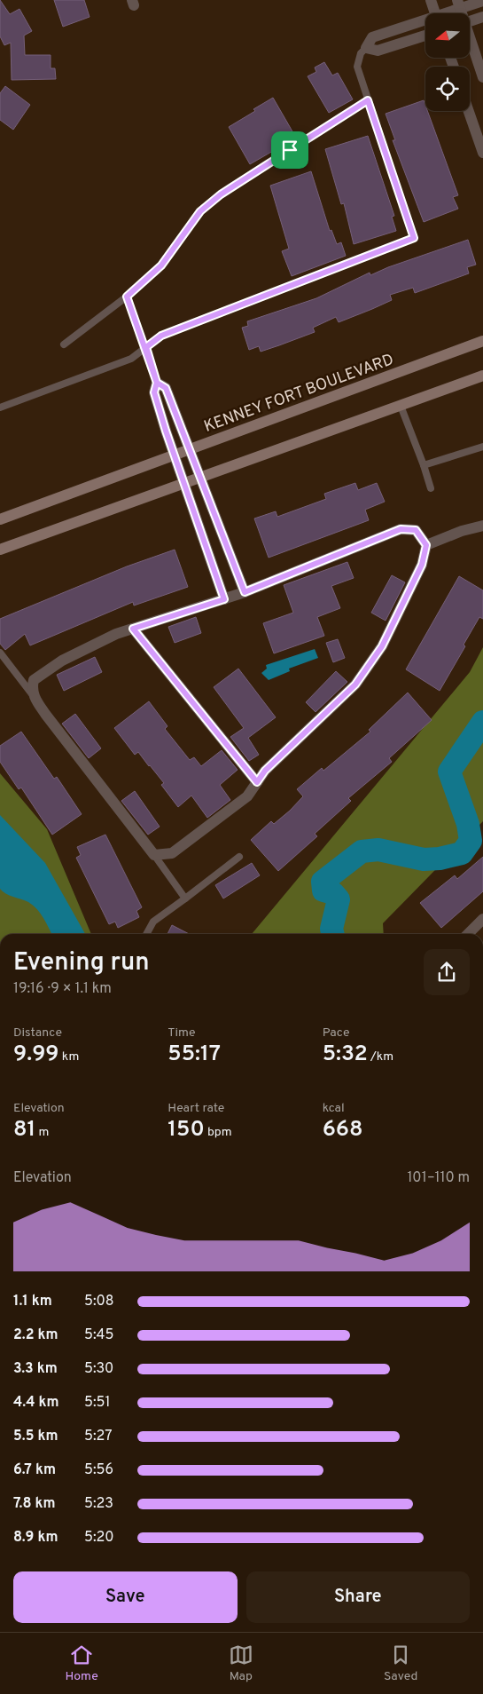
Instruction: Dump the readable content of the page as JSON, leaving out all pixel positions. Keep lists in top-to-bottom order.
{
  "streets": {
    "main road": ["KENNEY FORT BOULEVARD"]
  },
  "north": "left",
  "page": {
    "heading": ["Evening run", "19:16 · 9 × 1.1 km"],
    "stats": [
      ["Distance", "9.99 km"],
      ["Time", "55:17"],
      ["Pace", "5:32 /km"],
      ["Elevation", "81 m"],
      ["Heart rate", "150 bpm"],
      ["kcal", "668"]
    ],
    "chart": ["Elevation", "101–110 m"],
    "list": [
      {
        "name": "1.1 km",
        "note": "5:08"
      },
      {
        "name": "2.2 km",
        "note": "5:45"
      },
      {
        "name": "3.3 km",
        "note": "5:30"
      },
      {
        "name": "4.4 km",
        "note": "5:51"
      },
      {
        "name": "5.5 km",
        "note": "5:27"
      },
      {
        "name": "6.7 km",
        "note": "5:56"
      },
      {
        "name": "7.8 km",
        "note": "5:23"
      },
      {
        "name": "8.9 km",
        "note": "5:20"
      }
    ],
    "buttons": ["Save", "Share"],
    "tabs": ["Home", "Map", "Saved"]
  }
}
